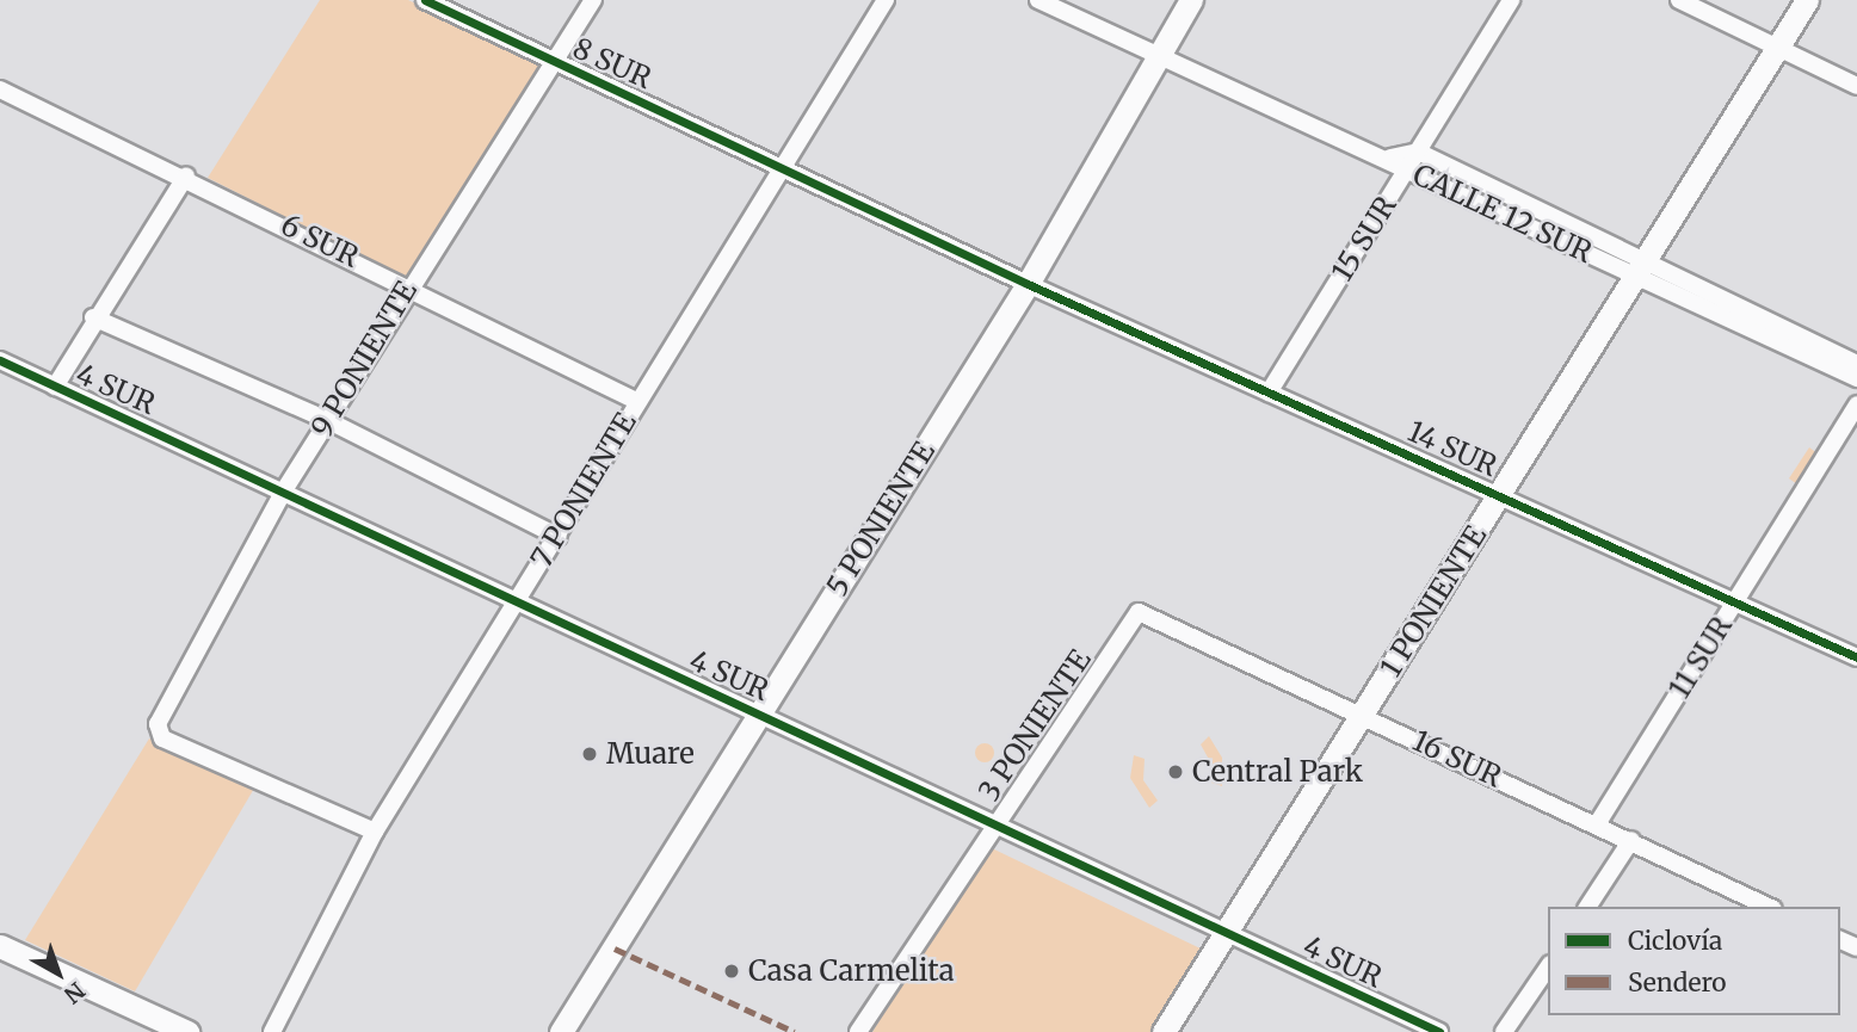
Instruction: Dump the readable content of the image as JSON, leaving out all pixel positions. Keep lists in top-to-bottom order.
{
  "streets": {
    "street": [
      "8 SUR",
      "CALLE 12 SUR",
      "15 SUR",
      "6 SUR",
      "9 PONIENTE",
      "4 SUR",
      "14 SUR",
      "7 PONIENTE",
      "5 PONIENTE",
      "1 PONIENTE",
      "11 SUR",
      "3 PONIENTE",
      "16 SUR"
    ]
  },
  "crossings": [
    ["8 SUR", "9 PONIENTE"],
    ["8 SUR", "14 SUR"],
    ["8 SUR", "7 PONIENTE"],
    ["8 SUR", "5 PONIENTE"],
    ["CALLE 12 SUR", "15 SUR"],
    ["CALLE 12 SUR", "1 PONIENTE"],
    ["15 SUR", "14 SUR"],
    ["6 SUR", "9 PONIENTE"],
    ["6 SUR", "7 PONIENTE"],
    ["9 PONIENTE", "4 SUR"],
    ["9 PONIENTE", "7 PONIENTE"],
    ["4 SUR", "7 PONIENTE"],
    ["4 SUR", "5 PONIENTE"],
    ["4 SUR", "1 PONIENTE"],
    ["4 SUR", "3 PONIENTE"],
    ["14 SUR", "5 PONIENTE"],
    ["14 SUR", "1 PONIENTE"],
    ["14 SUR", "11 SUR"],
    ["1 PONIENTE", "16 SUR"],
    ["11 SUR", "16 SUR"],
    ["3 PONIENTE", "16 SUR"]
  ],
  "places": ["Muare", "Central Park", "Casa Carmelita"],
  "legend": ["Ciclovía", "Sendero"],
  "north": "bottom right"
}
